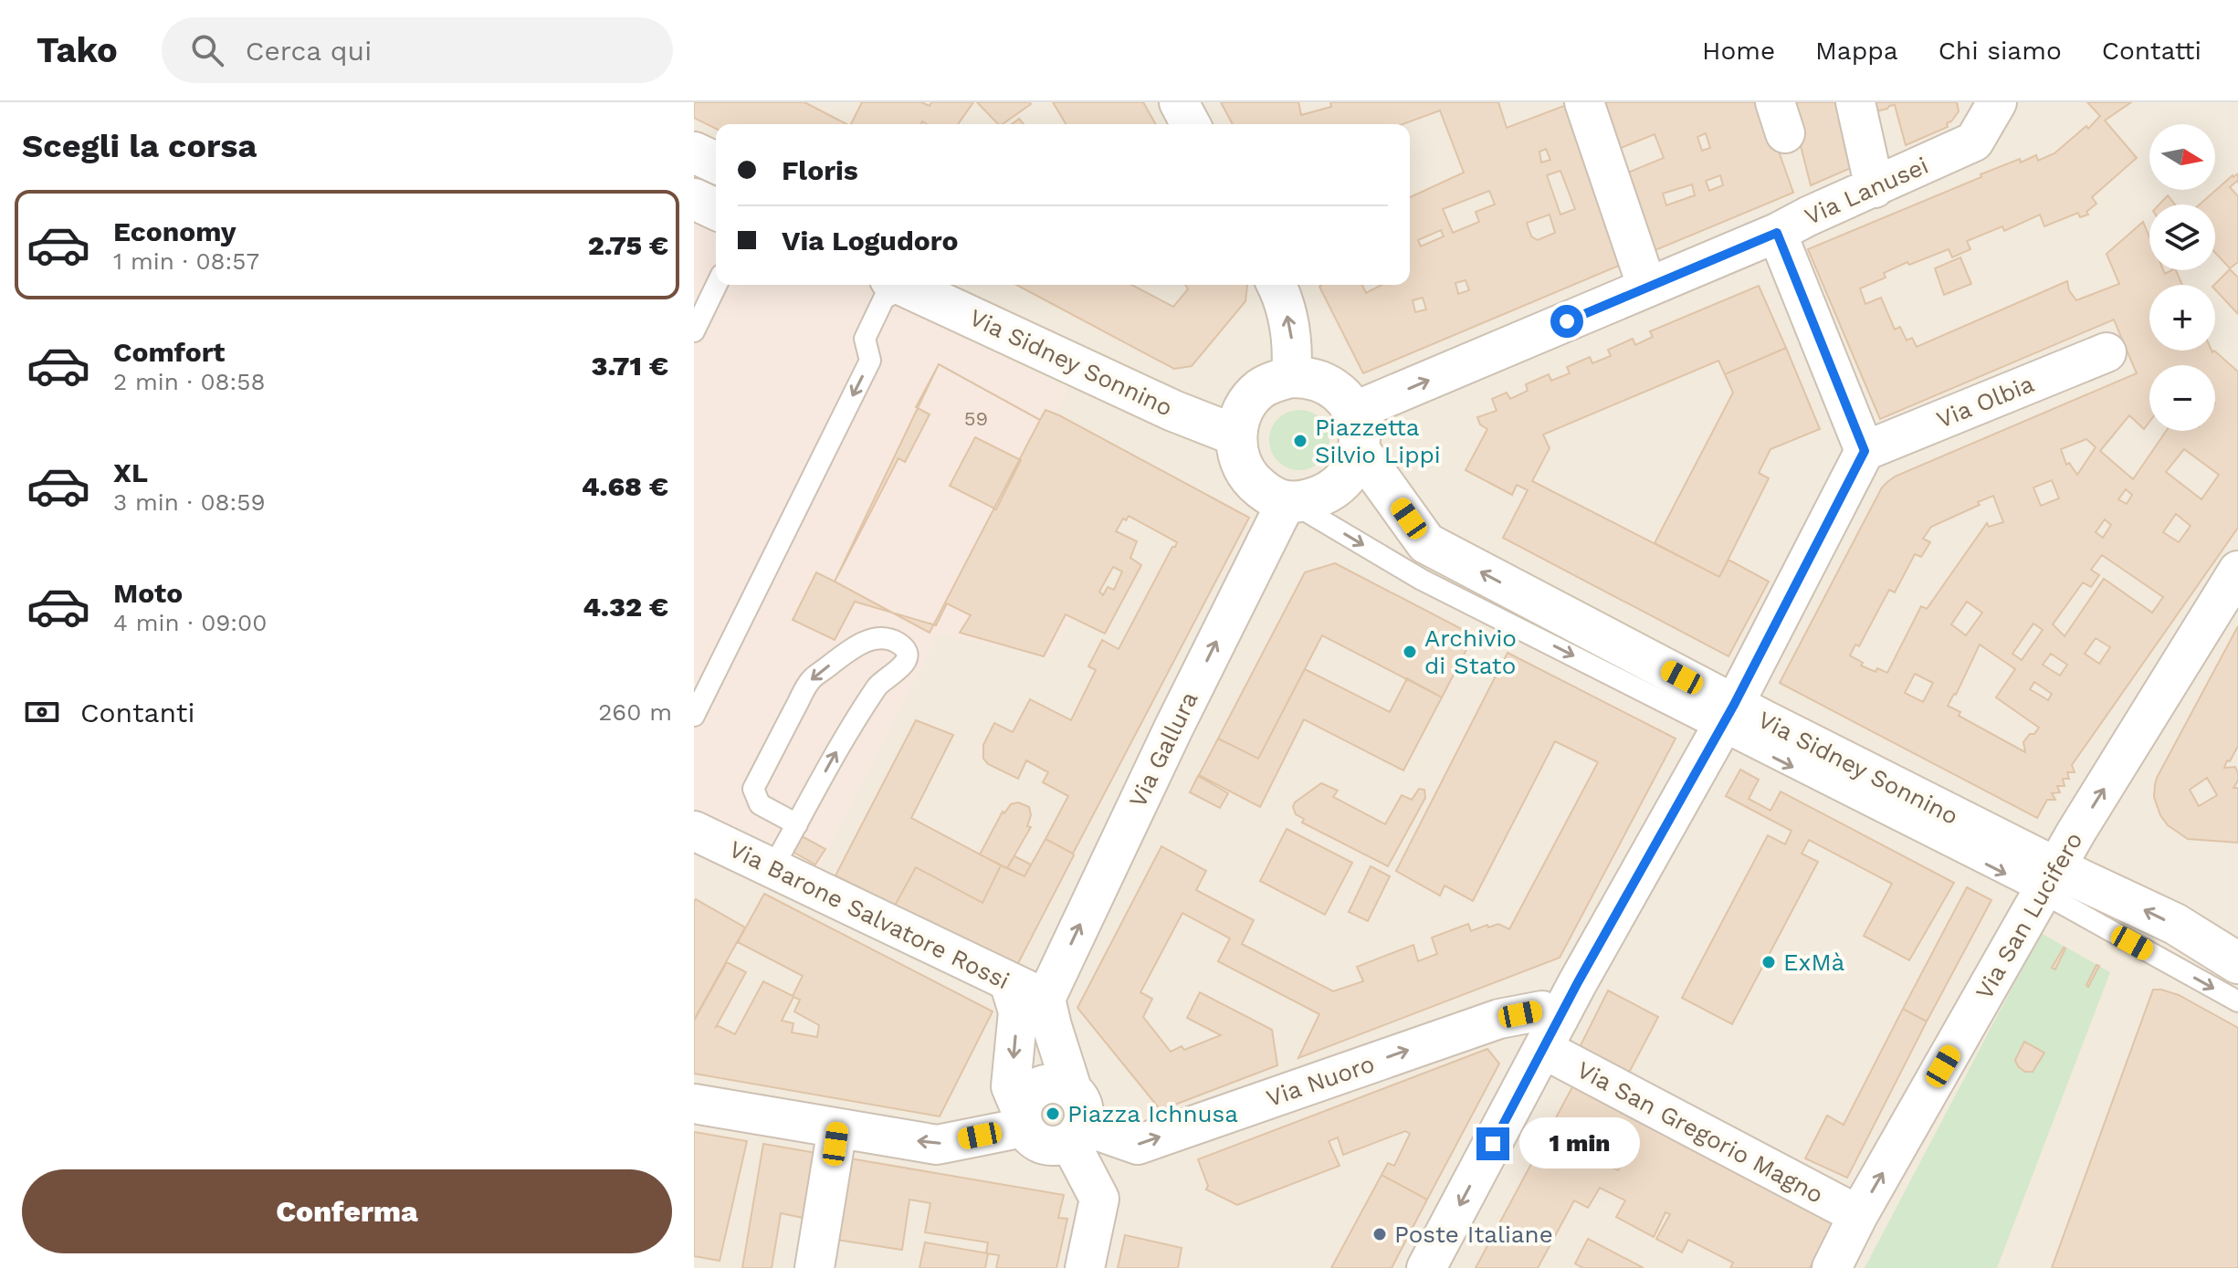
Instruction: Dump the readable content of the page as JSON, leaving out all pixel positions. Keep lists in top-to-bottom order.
{
  "streets": {
    "main road": ["Via Sidney Sonnino"],
    "street": [
      "Via Lanusei",
      "Via Olbia",
      "Via Gallura",
      "Via Barone Salvatore Rossi",
      "Via San Lucifero",
      "Via Nuoro",
      "Via San Gregorio Magno"
    ]
  },
  "crossings": [
    ["Via Lanusei", "Via Sidney Sonnino"],
    ["Via Lanusei", "Via Gallura"],
    ["Via Sidney Sonnino", "Via Gallura"],
    ["Via Sidney Sonnino", "Via San Lucifero"],
    ["Via Gallura", "Via Barone Salvatore Rossi"],
    ["Via San Lucifero", "Via San Gregorio Magno"],
    ["Via Nuoro", "Via San Gregorio Magno"]
  ],
  "one_way": [
    "Via Lanusei",
    "Via Sidney Sonnino",
    "Via Gallura",
    "Via San Lucifero",
    "Via Nuoro"
  ],
  "places": [
    "Piazzetta Silvio Lippi",
    "Archivio di Stato",
    "ExMà",
    "Piazza Ichnusa",
    "Poste Italiane"
  ],
  "house_numbers": ["59"],
  "north": "right",
  "page": {
    "header": "Tako",
    "search": "Cerca qui",
    "nav": [
      "Home",
      "Mappa",
      "Chi siamo",
      "Contatti"
    ],
    "heading": "Scegli la corsa",
    "map_buttons": ["+", "−"],
    "banner": ["Floris", "Via Logudoro"],
    "list": [
      {
        "name": "Economy",
        "note": "1 min · 08:57",
        "value": "2.75 €"
      },
      {
        "name": "Comfort",
        "note": "2 min · 08:58",
        "value": "3.71 €"
      },
      {
        "name": "XL",
        "note": "3 min · 08:59",
        "value": "4.68 €"
      },
      {
        "name": "Moto",
        "note": "4 min · 09:00",
        "value": "4.32 €"
      }
    ],
    "pay": ["Contanti", "260 m"],
    "bubble": "1 min",
    "buttons": "Conferma"
  }
}
